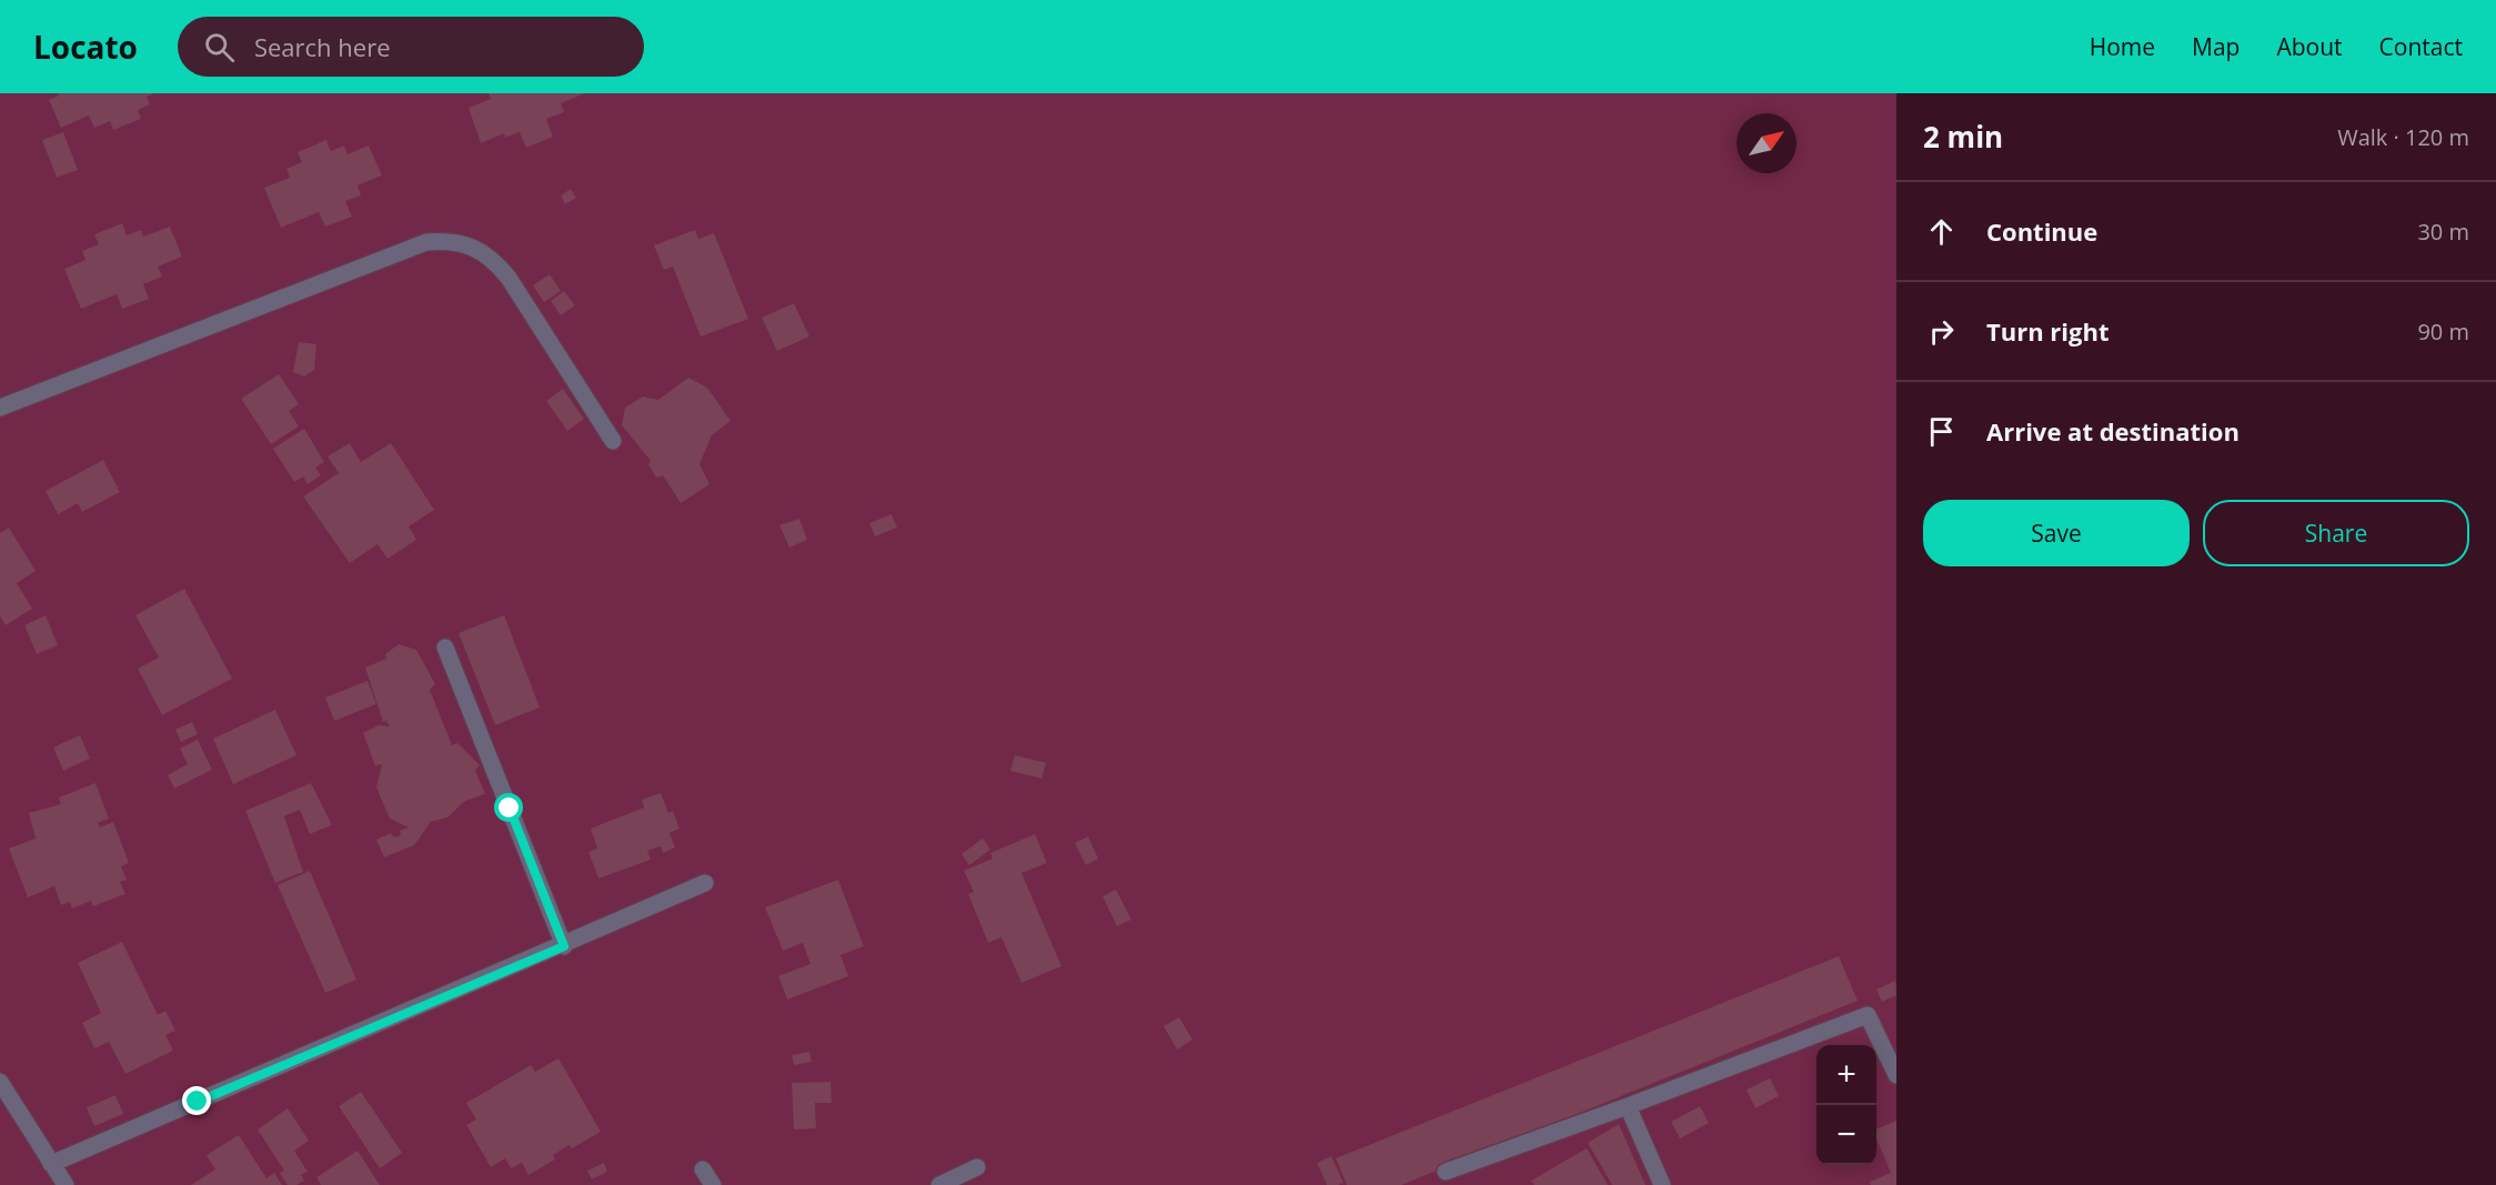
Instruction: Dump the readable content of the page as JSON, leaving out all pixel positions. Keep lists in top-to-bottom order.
{
  "north": "top right",
  "page": {
    "header": "Locato",
    "search": "Search here",
    "nav": [
      "Home",
      "Map",
      "About",
      "Contact"
    ],
    "heading": ["2 min", "Walk · 120 m"],
    "list": [
      ["Continue", "30 m"],
      ["Turn right", "90 m"],
      "Arrive at destination"
    ],
    "buttons": ["Save", "Share"],
    "map_buttons": ["+", "−"]
  }
}
